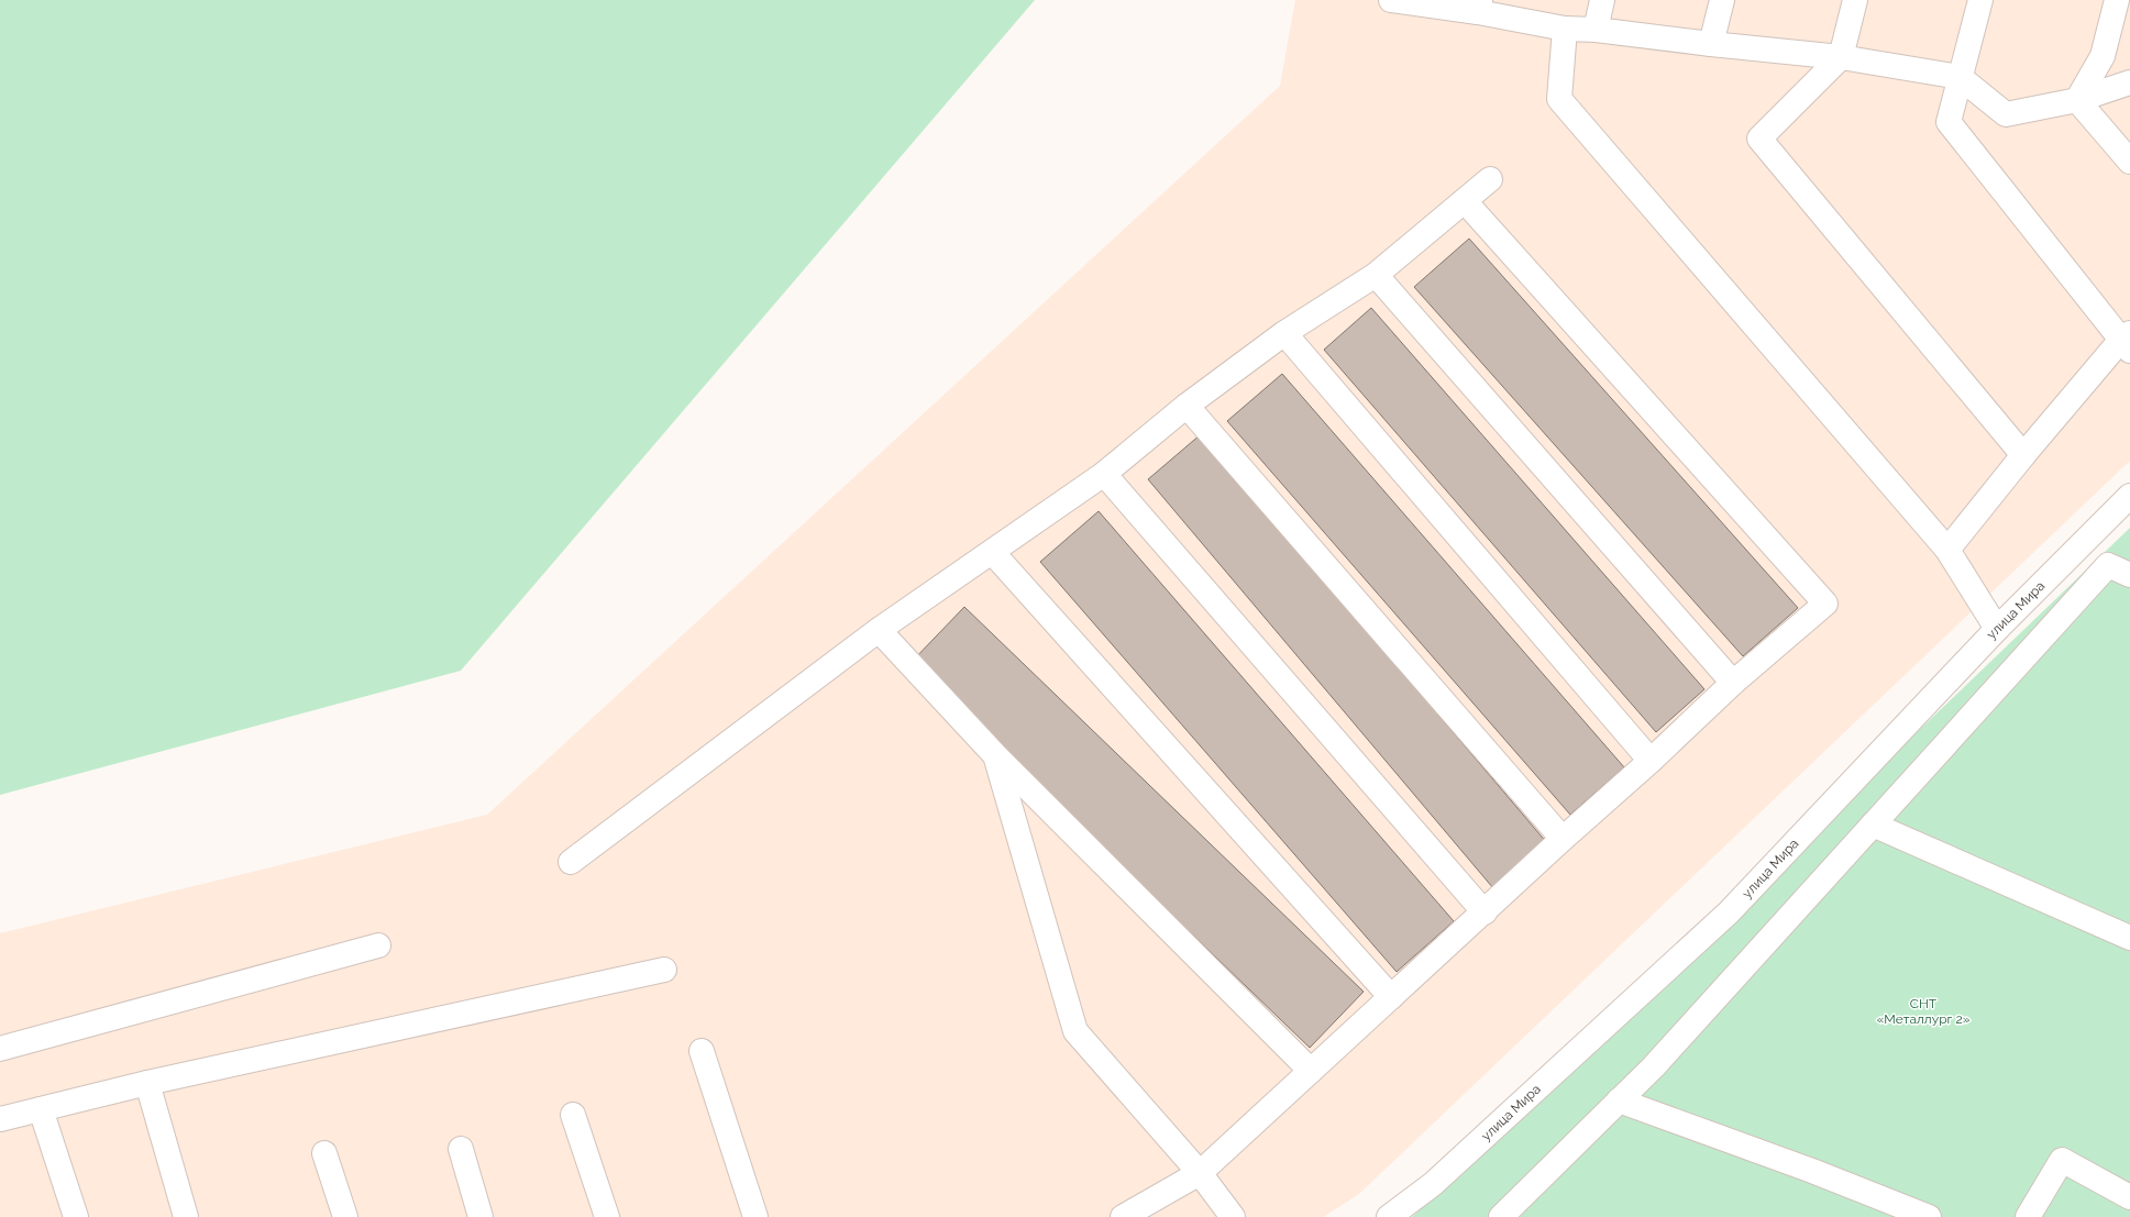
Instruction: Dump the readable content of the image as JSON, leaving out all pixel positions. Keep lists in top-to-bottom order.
{
  "streets": {
    "street": ["улица Мира"]
  },
  "parks": ["СНТ «Металлург 2»"]
}
